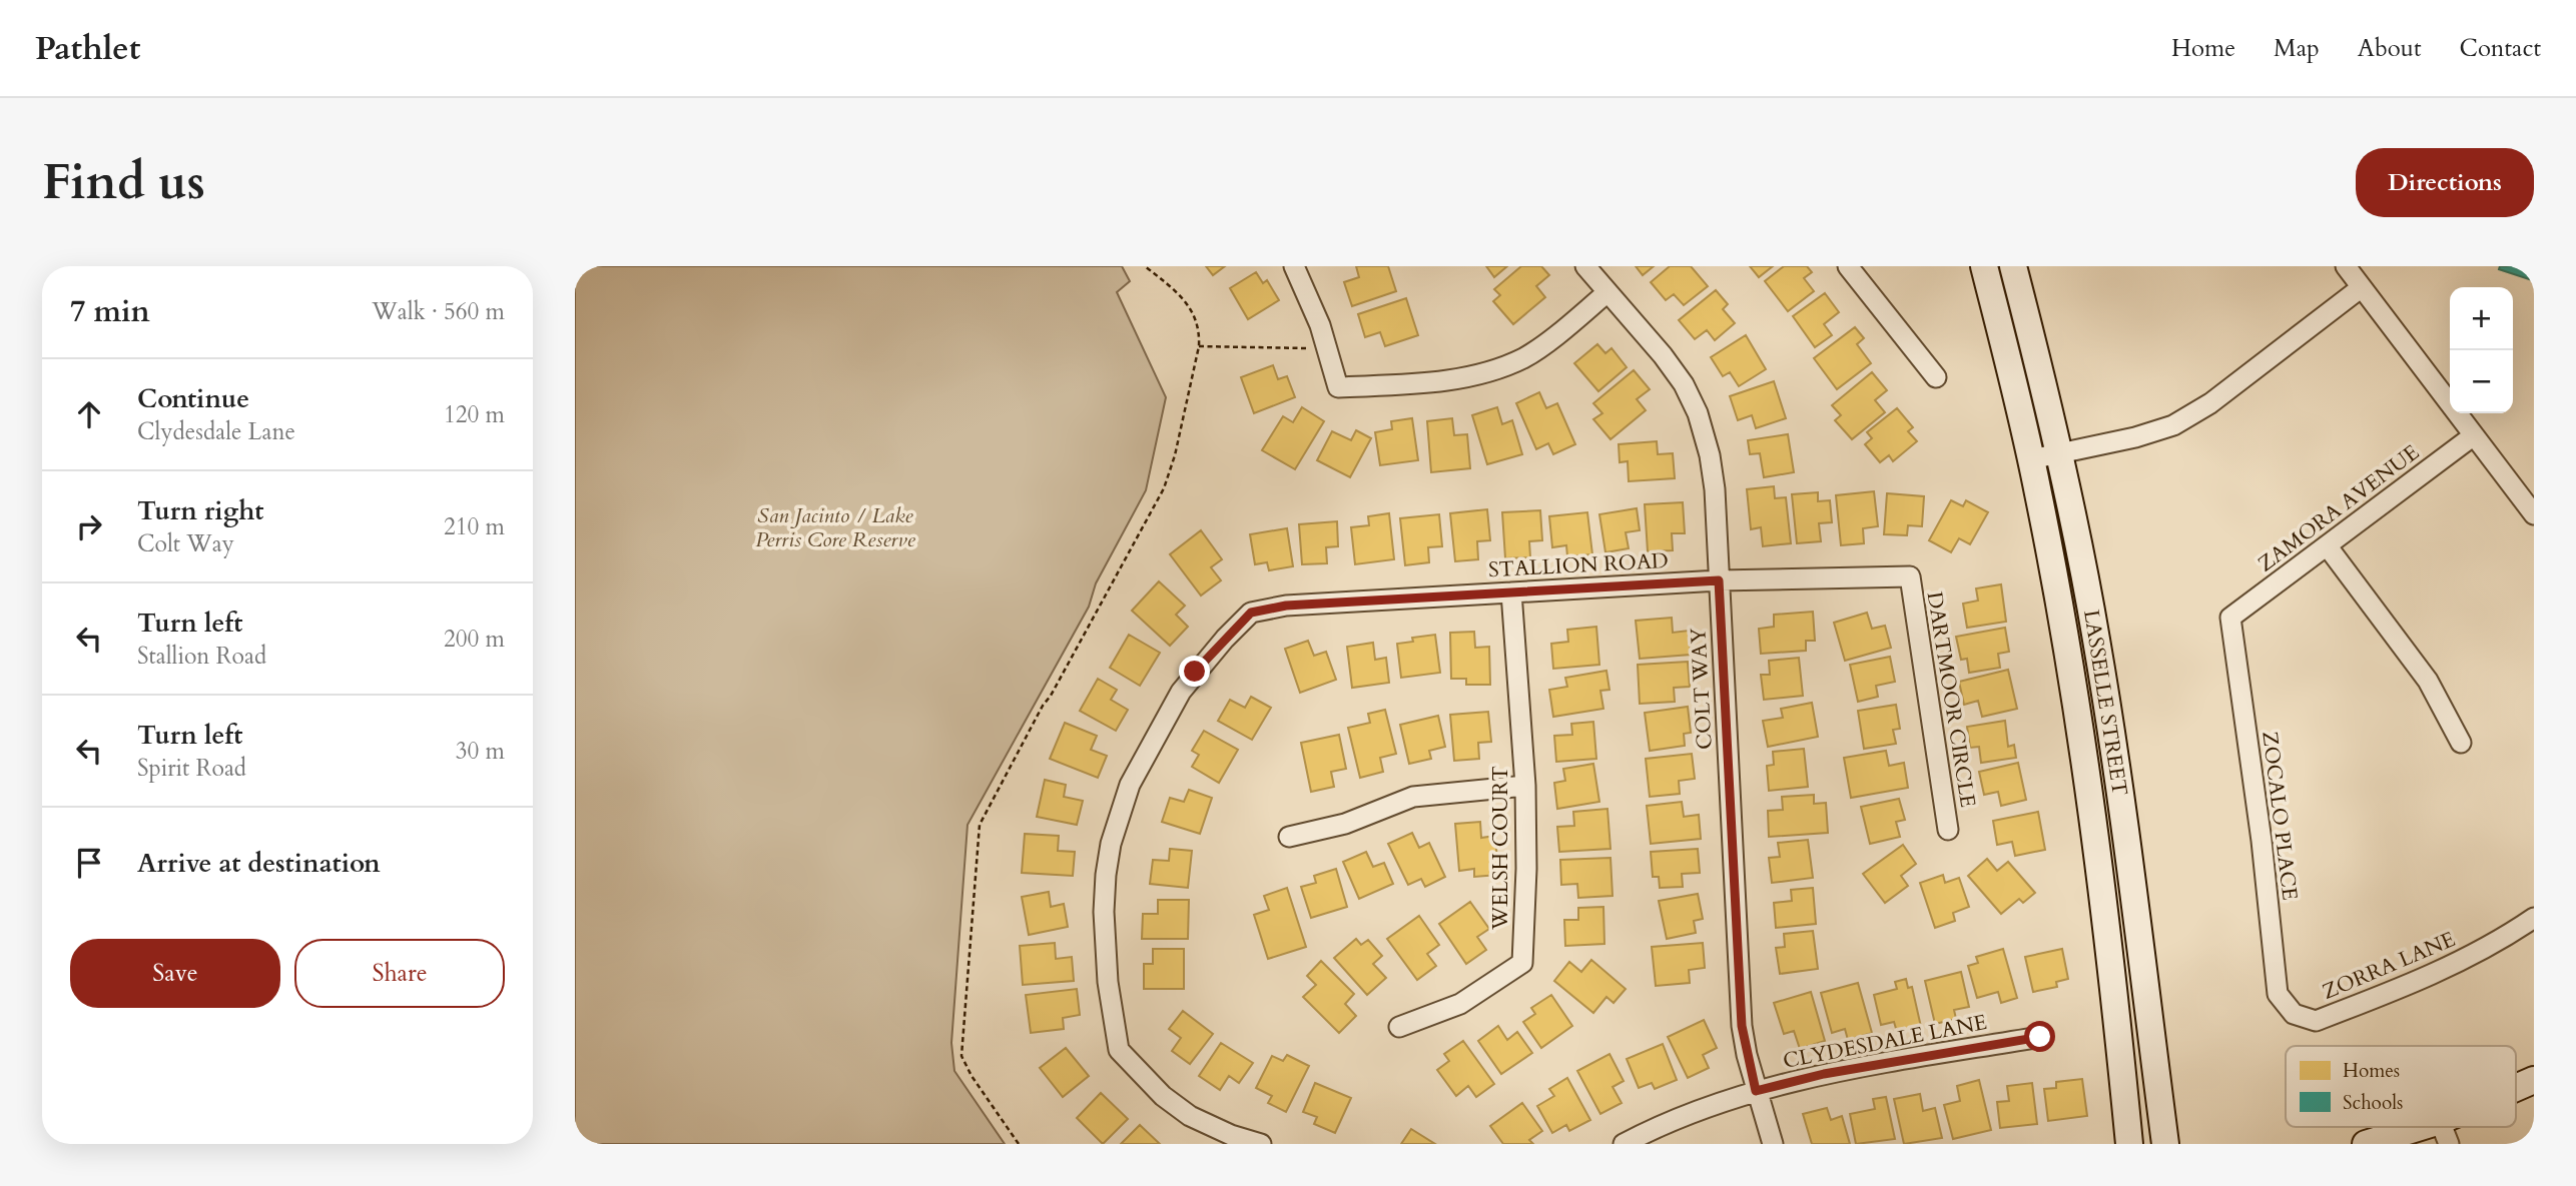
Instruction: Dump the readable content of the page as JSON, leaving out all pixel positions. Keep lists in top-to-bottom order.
{
  "streets": {
    "main road": ["LASSELLE STREET"],
    "street": [
      "ZAMORA AVENUE",
      "STALLION ROAD",
      "COLT WAY",
      "DARTMOOR CIRCLE",
      "ZOCALO PLACE",
      "WELSH COURT",
      "ZORRA LANE",
      "CLYDESDALE LANE"
    ]
  },
  "crossings": [
    ["ZAMORA AVENUE", "ZOCALO PLACE"],
    ["STALLION ROAD", "COLT WAY"],
    ["STALLION ROAD", "DARTMOOR CIRCLE"],
    ["STALLION ROAD", "WELSH COURT"],
    ["COLT WAY", "CLYDESDALE LANE"],
    ["ZOCALO PLACE", "ZORRA LANE"]
  ],
  "parks": ["San Jacinto / Lake Perris Core Reserve"],
  "legend": ["Homes", "Schools"],
  "page": {
    "header": "Pathlet",
    "nav": [
      "Home",
      "Map",
      "About",
      "Contact"
    ],
    "buttons": [
      "Directions",
      ["Save", "Share"]
    ],
    "title": "Find us",
    "heading": ["7 min", "Walk · 560 m"],
    "map_buttons": ["+", "−"],
    "list": [
      ["Continue", "Clydesdale Lane", "120 m"],
      ["Turn right", "Colt Way", "210 m"],
      ["Turn left", "Stallion Road", "200 m"],
      ["Turn left", "Spirit Road", "30 m"],
      "Arrive at destination"
    ]
  }
}
